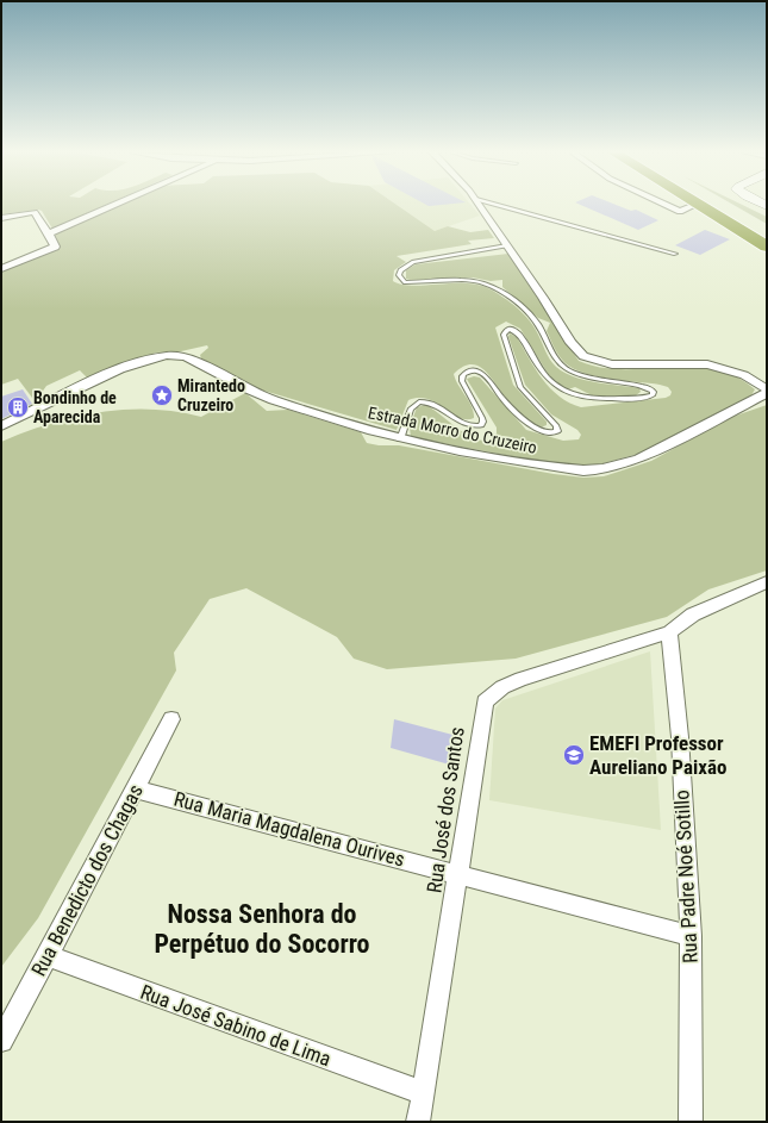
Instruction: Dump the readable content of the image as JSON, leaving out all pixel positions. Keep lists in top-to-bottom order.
{
  "streets": {
    "street": [
      "Estrada Morro do Cruzeiro",
      "Rua José dos Santos",
      "Rua Maria Magdalena Ourives",
      "Rua Padre Noé Sotillo",
      "Rua Benedicto dos Chagas",
      "Rua José Sabino de Lima"
    ]
  },
  "crossings": [
    ["Rua José dos Santos", "Rua Maria Magdalena Ourives"],
    ["Rua José dos Santos", "Rua Padre Noé Sotillo"],
    ["Rua José dos Santos", "Rua José Sabino de Lima"],
    ["Rua Maria Magdalena Ourives", "Rua Padre Noé Sotillo"],
    ["Rua Maria Magdalena Ourives", "Rua Benedicto dos Chagas"],
    ["Rua Benedicto dos Chagas", "Rua José Sabino de Lima"]
  ],
  "districts": ["Nossa Senhora do Perpétuo do Socorro"],
  "places": {
    "place": ["Mirantedo Cruzeiro"],
    "building": ["Bondinho de Aparecida"],
    "school or university": ["EMEFI Professor Aureliano Paixão"]
  }
}
